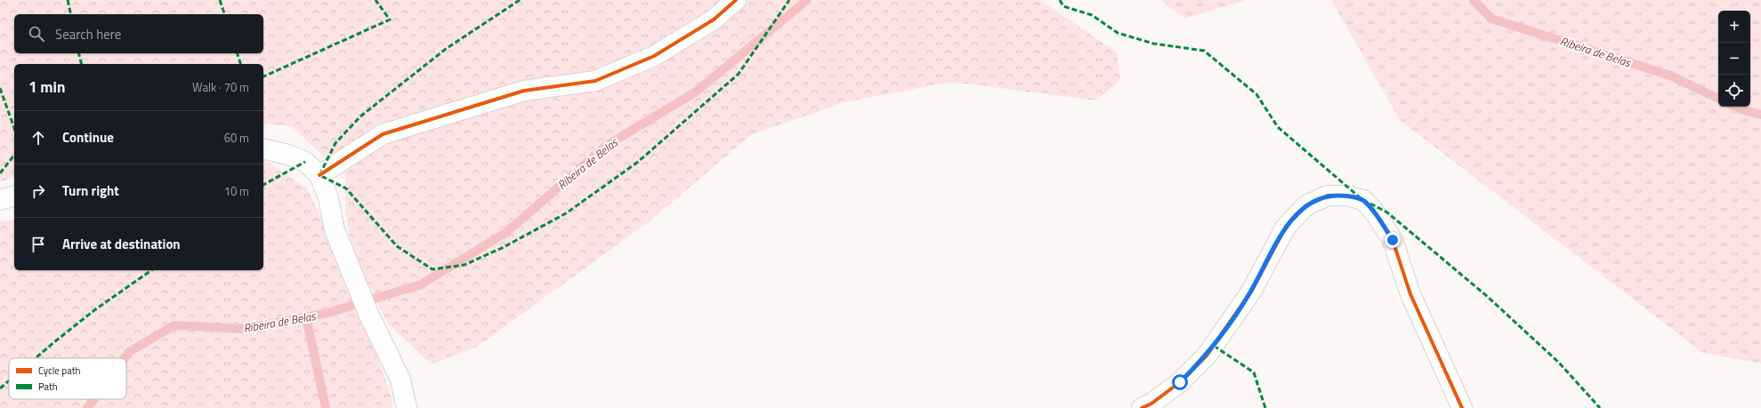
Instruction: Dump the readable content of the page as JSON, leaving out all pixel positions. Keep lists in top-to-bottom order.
{
  "water": ["Ribeira de Belas"],
  "legend": ["Cycle path", "Path"],
  "page": {
    "map_buttons": ["+", "−"],
    "search": "Search here",
    "heading": ["1 min", "Walk · 70 m"],
    "list": [
      ["Continue", "60 m"],
      ["Turn right", "10 m"],
      "Arrive at destination"
    ]
  }
}
